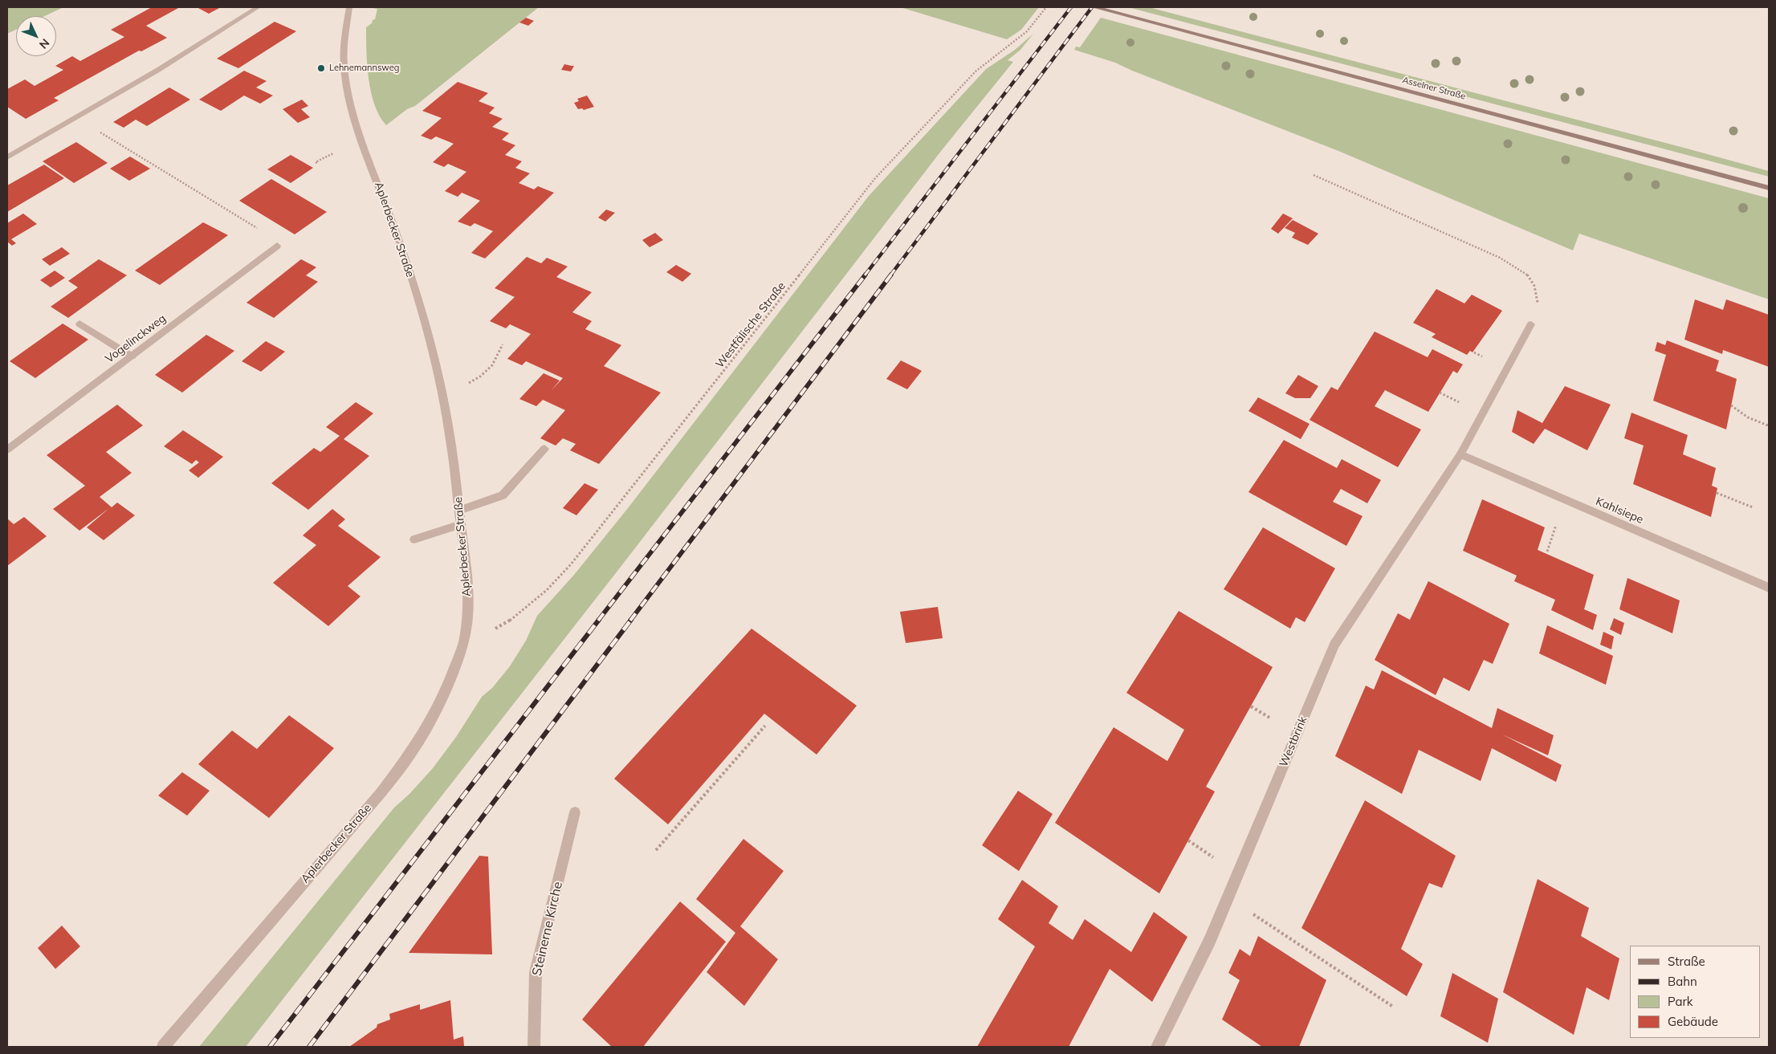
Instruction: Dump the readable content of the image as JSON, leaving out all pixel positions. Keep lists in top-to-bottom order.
{
  "streets": {
    "main road": ["Asselner Straße"],
    "street": [
      "Aplerbecker Straße",
      "Vogelinckweg",
      "Kahlsiepe",
      "Westbrink",
      "Steinerne Kirche"
    ],
    "path": ["Westfälische Straße"]
  },
  "crossings": [
    ["Aplerbecker Straße", "Westfälische Straße"],
    ["Kahlsiepe", "Westbrink"]
  ],
  "places": ["Lehnemannsweg"],
  "legend": [
    "Straße",
    "Bahn",
    "Park",
    "Gebäude"
  ],
  "north": "bottom right"
}
